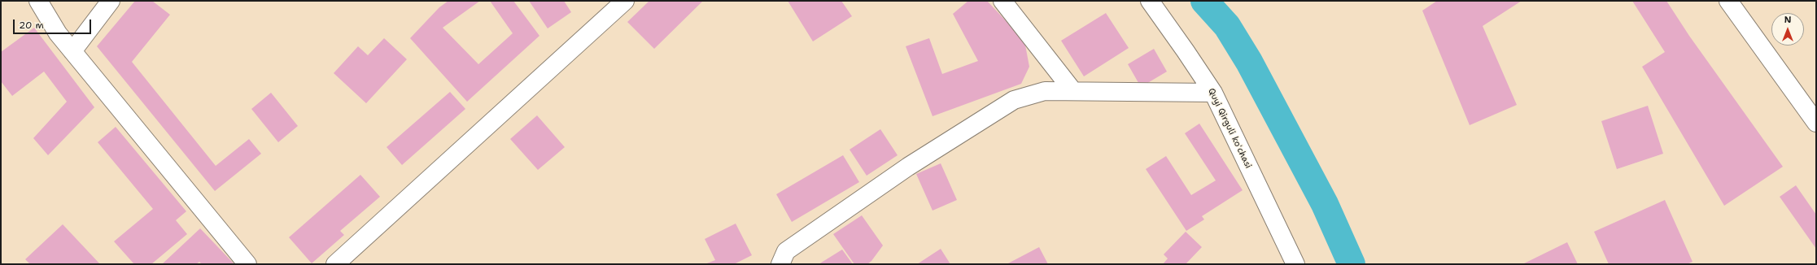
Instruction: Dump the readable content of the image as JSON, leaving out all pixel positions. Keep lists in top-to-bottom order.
{
  "streets": {
    "street": ["Quyi Qirguli koʻchasi"]
  },
  "scale_bar": "20 m",
  "north": "top"
}
